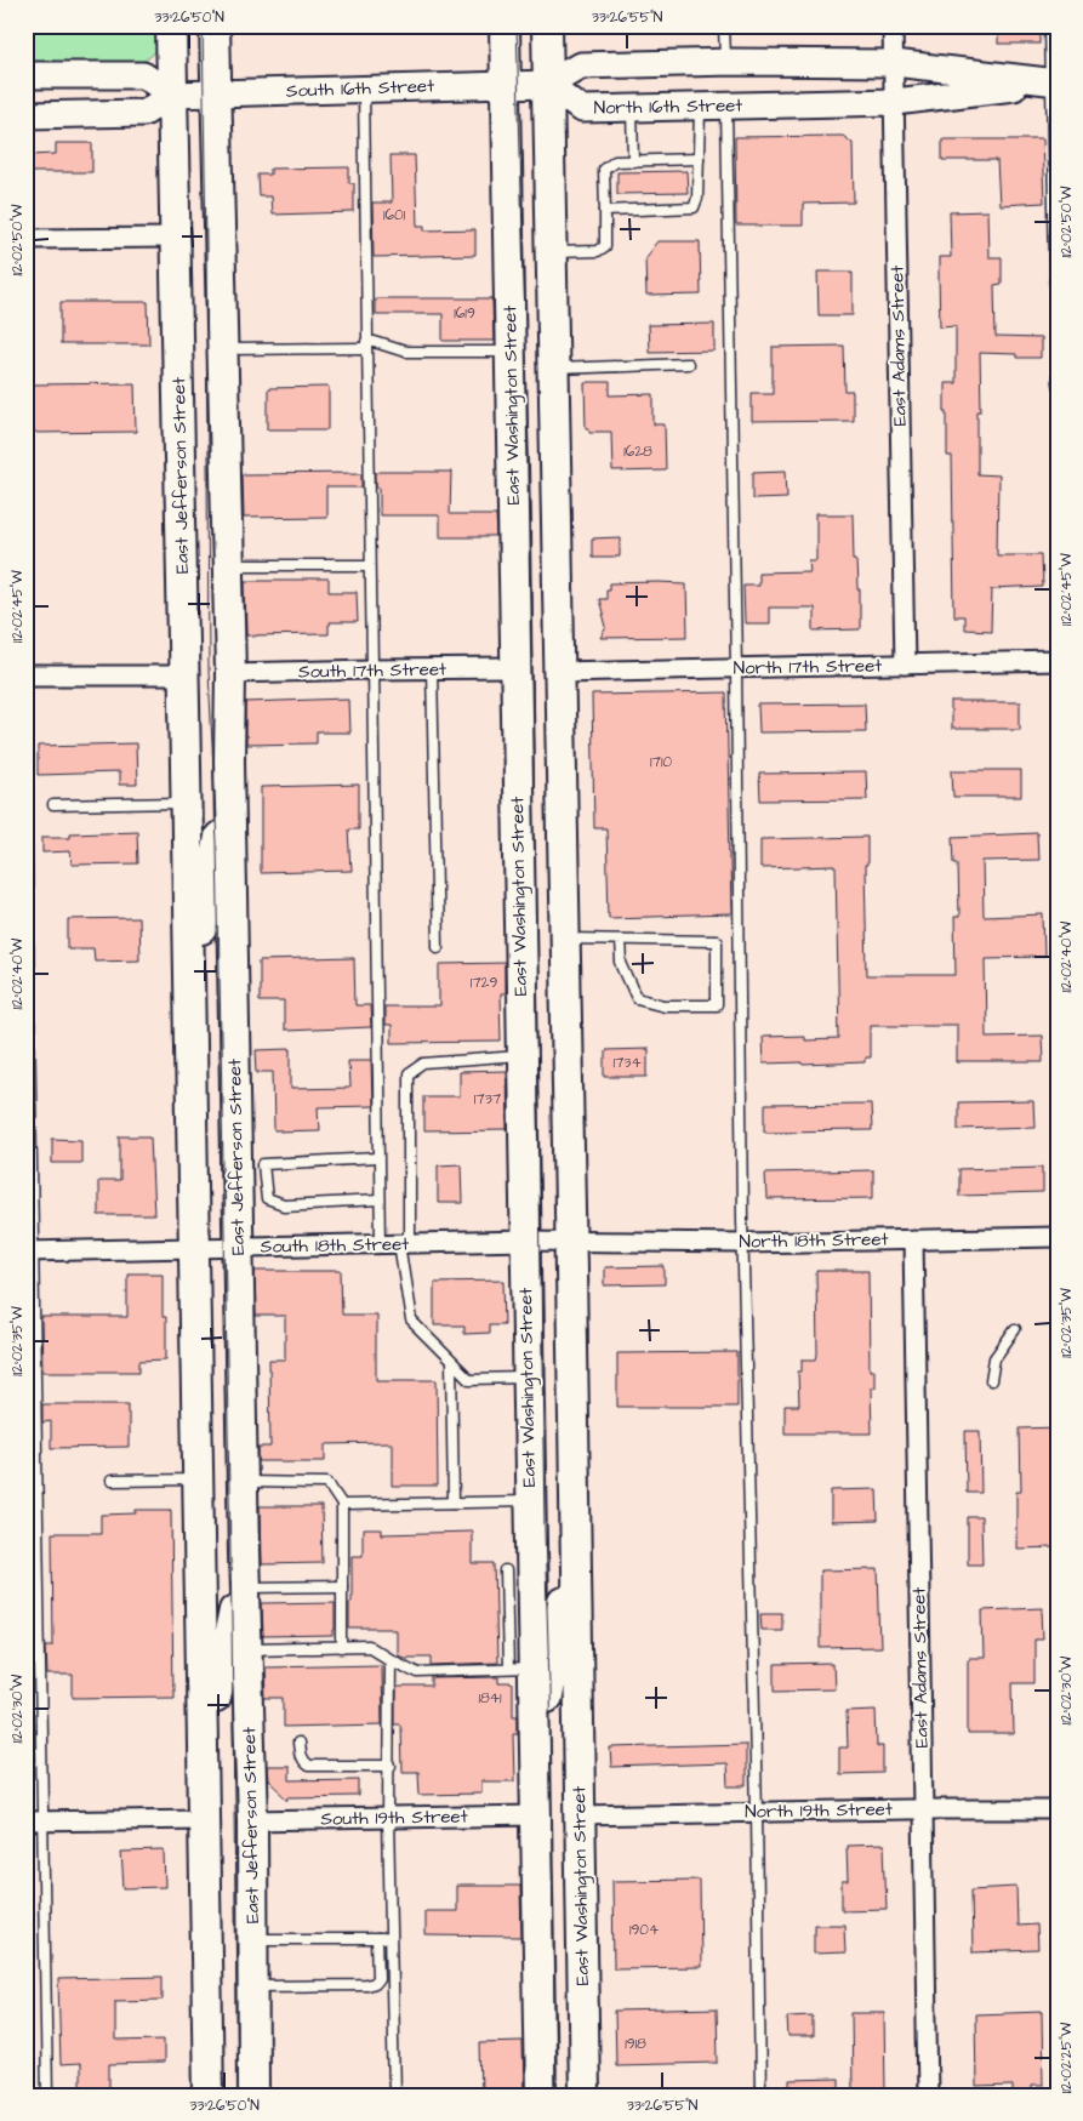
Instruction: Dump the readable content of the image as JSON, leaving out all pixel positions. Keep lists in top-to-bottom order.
{
  "streets": {
    "main road": [
      "South 16th Street",
      "North 16th Street",
      "East Washington Street",
      "East Jefferson Street"
    ],
    "street": [
      "East Adams Street",
      "North 17th Street",
      "South 17th Street",
      "North 18th Street",
      "South 18th Street",
      "North 19th Street",
      "South 19th Street"
    ]
  },
  "crossings": [
    ["South 16th Street", "North 16th Street"],
    ["South 16th Street", "East Washington Street"],
    ["South 16th Street", "East Jefferson Street"],
    ["North 16th Street", "East Adams Street"],
    ["North 16th Street", "East Washington Street"],
    ["East Adams Street", "North 17th Street"],
    ["East Adams Street", "North 18th Street"],
    ["East Adams Street", "North 19th Street"],
    ["East Washington Street", "North 17th Street"],
    ["East Washington Street", "South 17th Street"],
    ["East Washington Street", "North 18th Street"],
    ["East Washington Street", "South 18th Street"],
    ["East Washington Street", "North 19th Street"],
    ["East Washington Street", "South 19th Street"],
    ["East Jefferson Street", "South 17th Street"],
    ["East Jefferson Street", "South 18th Street"],
    ["East Jefferson Street", "South 19th Street"],
    ["North 18th Street", "South 18th Street"]
  ],
  "house_numbers": [
    "1601",
    "1619",
    "1628",
    "1710",
    "1729",
    "1734",
    "1737",
    "1841",
    "1904",
    "1918"
  ],
  "coordinates": [
    "33°26'50\"N",
    "33°26'55\"N",
    "112°02'50\"W",
    "112°02'45\"W",
    "112°02'40\"W",
    "112°02'35\"W",
    "112°02'30\"W",
    "112°02'25\"W"
  ]
}
